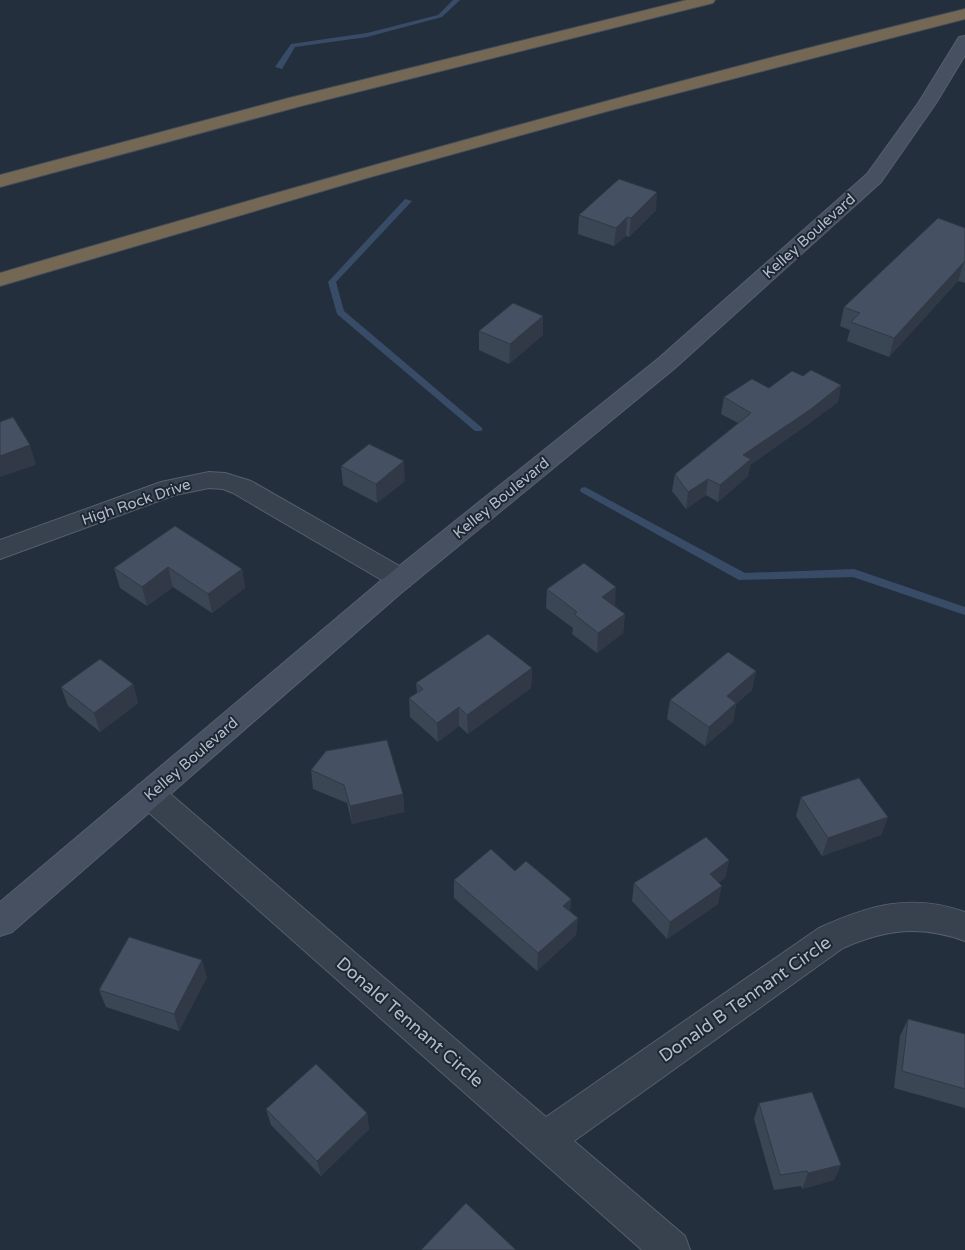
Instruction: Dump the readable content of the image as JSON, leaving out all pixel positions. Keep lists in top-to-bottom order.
{
  "streets": {
    "main road": ["Kelley Boulevard"],
    "street": ["High Rock Drive", "Donald B Tennant Circle", "Donald Tennant Circle"]
  },
  "crossings": [
    ["Kelley Boulevard", "High Rock Drive"],
    ["Kelley Boulevard", "Donald Tennant Circle"],
    ["Donald B Tennant Circle", "Donald Tennant Circle"]
  ]
}
